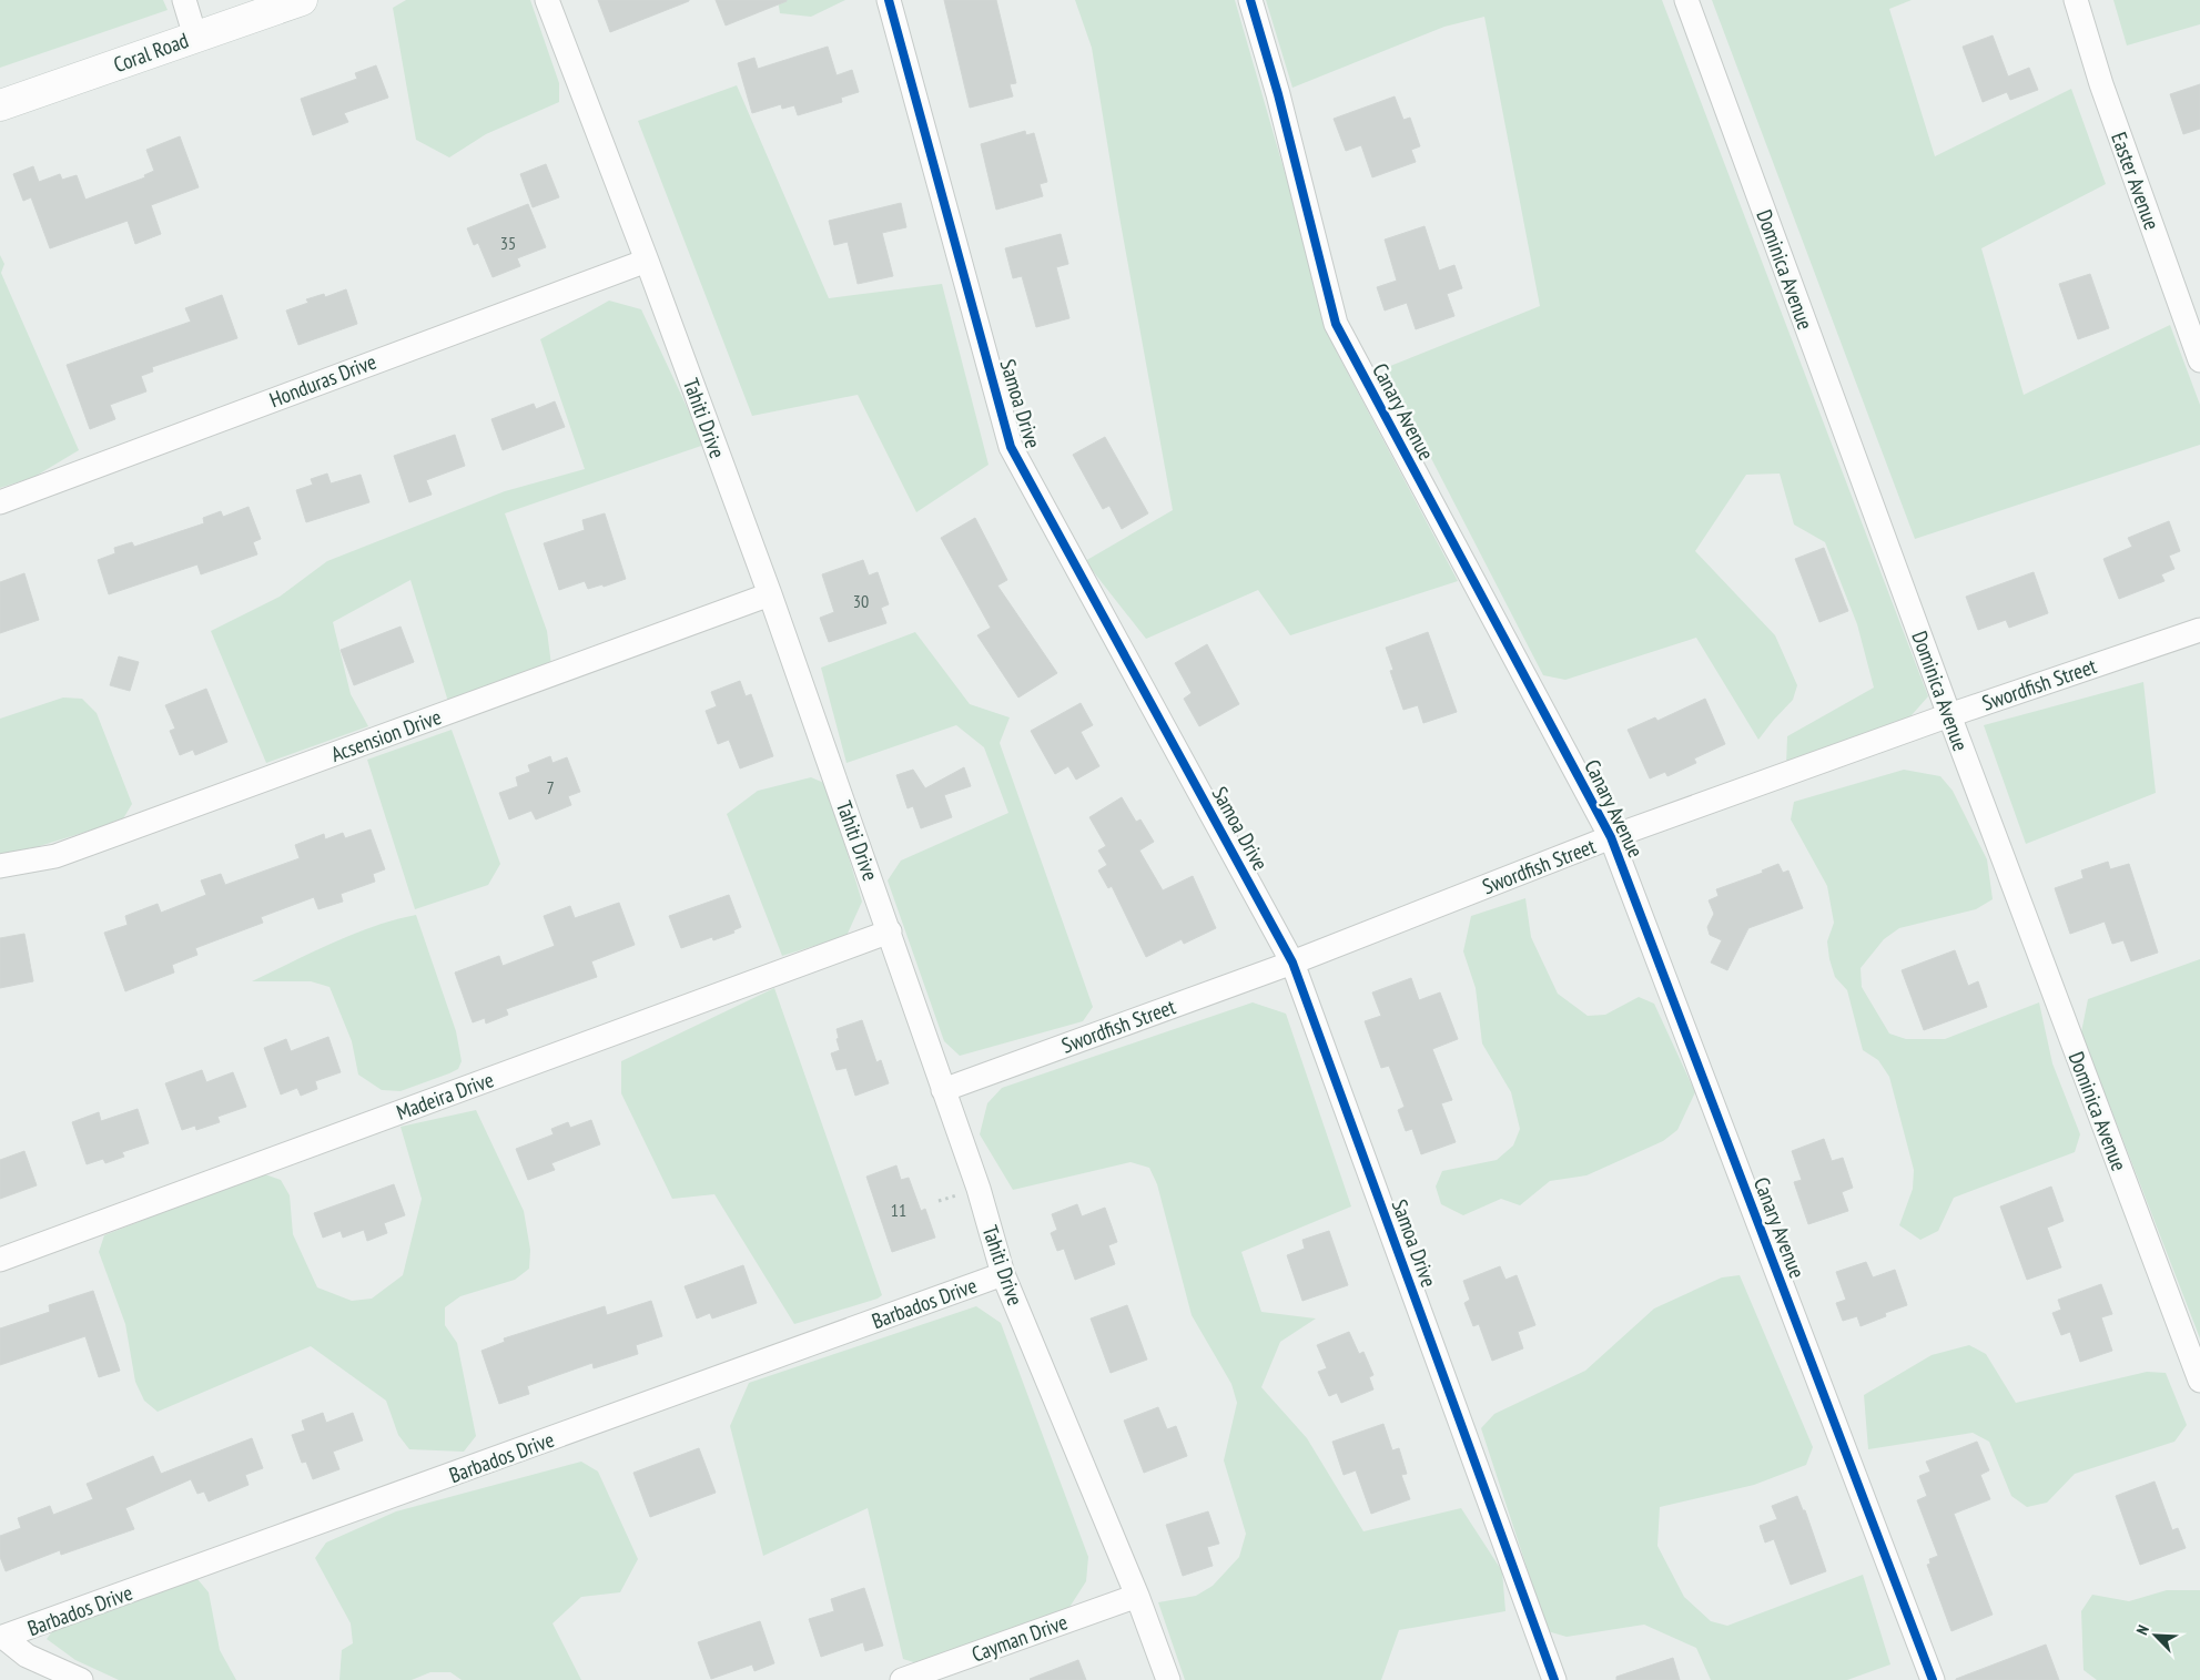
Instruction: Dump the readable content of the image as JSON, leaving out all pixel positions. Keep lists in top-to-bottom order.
{
  "streets": {
    "street": [
      "Coral Road",
      "Easter Avenue",
      "Dominica Avenue",
      "Honduras Drive",
      "Samoa Drive",
      "Canary Avenue",
      "Tahiti Drive",
      "Swordfish Street",
      "Acsension Drive",
      "Madeira Drive",
      "Barbados Drive",
      "Cayman Drive"
    ]
  },
  "crossings": [
    ["Dominica Avenue", "Swordfish Street"],
    ["Honduras Drive", "Tahiti Drive"],
    ["Samoa Drive", "Swordfish Street"],
    ["Canary Avenue", "Swordfish Street"],
    ["Tahiti Drive", "Swordfish Street"],
    ["Tahiti Drive", "Acsension Drive"],
    ["Tahiti Drive", "Madeira Drive"],
    ["Tahiti Drive", "Barbados Drive"],
    ["Tahiti Drive", "Cayman Drive"]
  ],
  "house_numbers": [
    "35",
    "30",
    "7",
    "11"
  ],
  "north": "top left"
}
